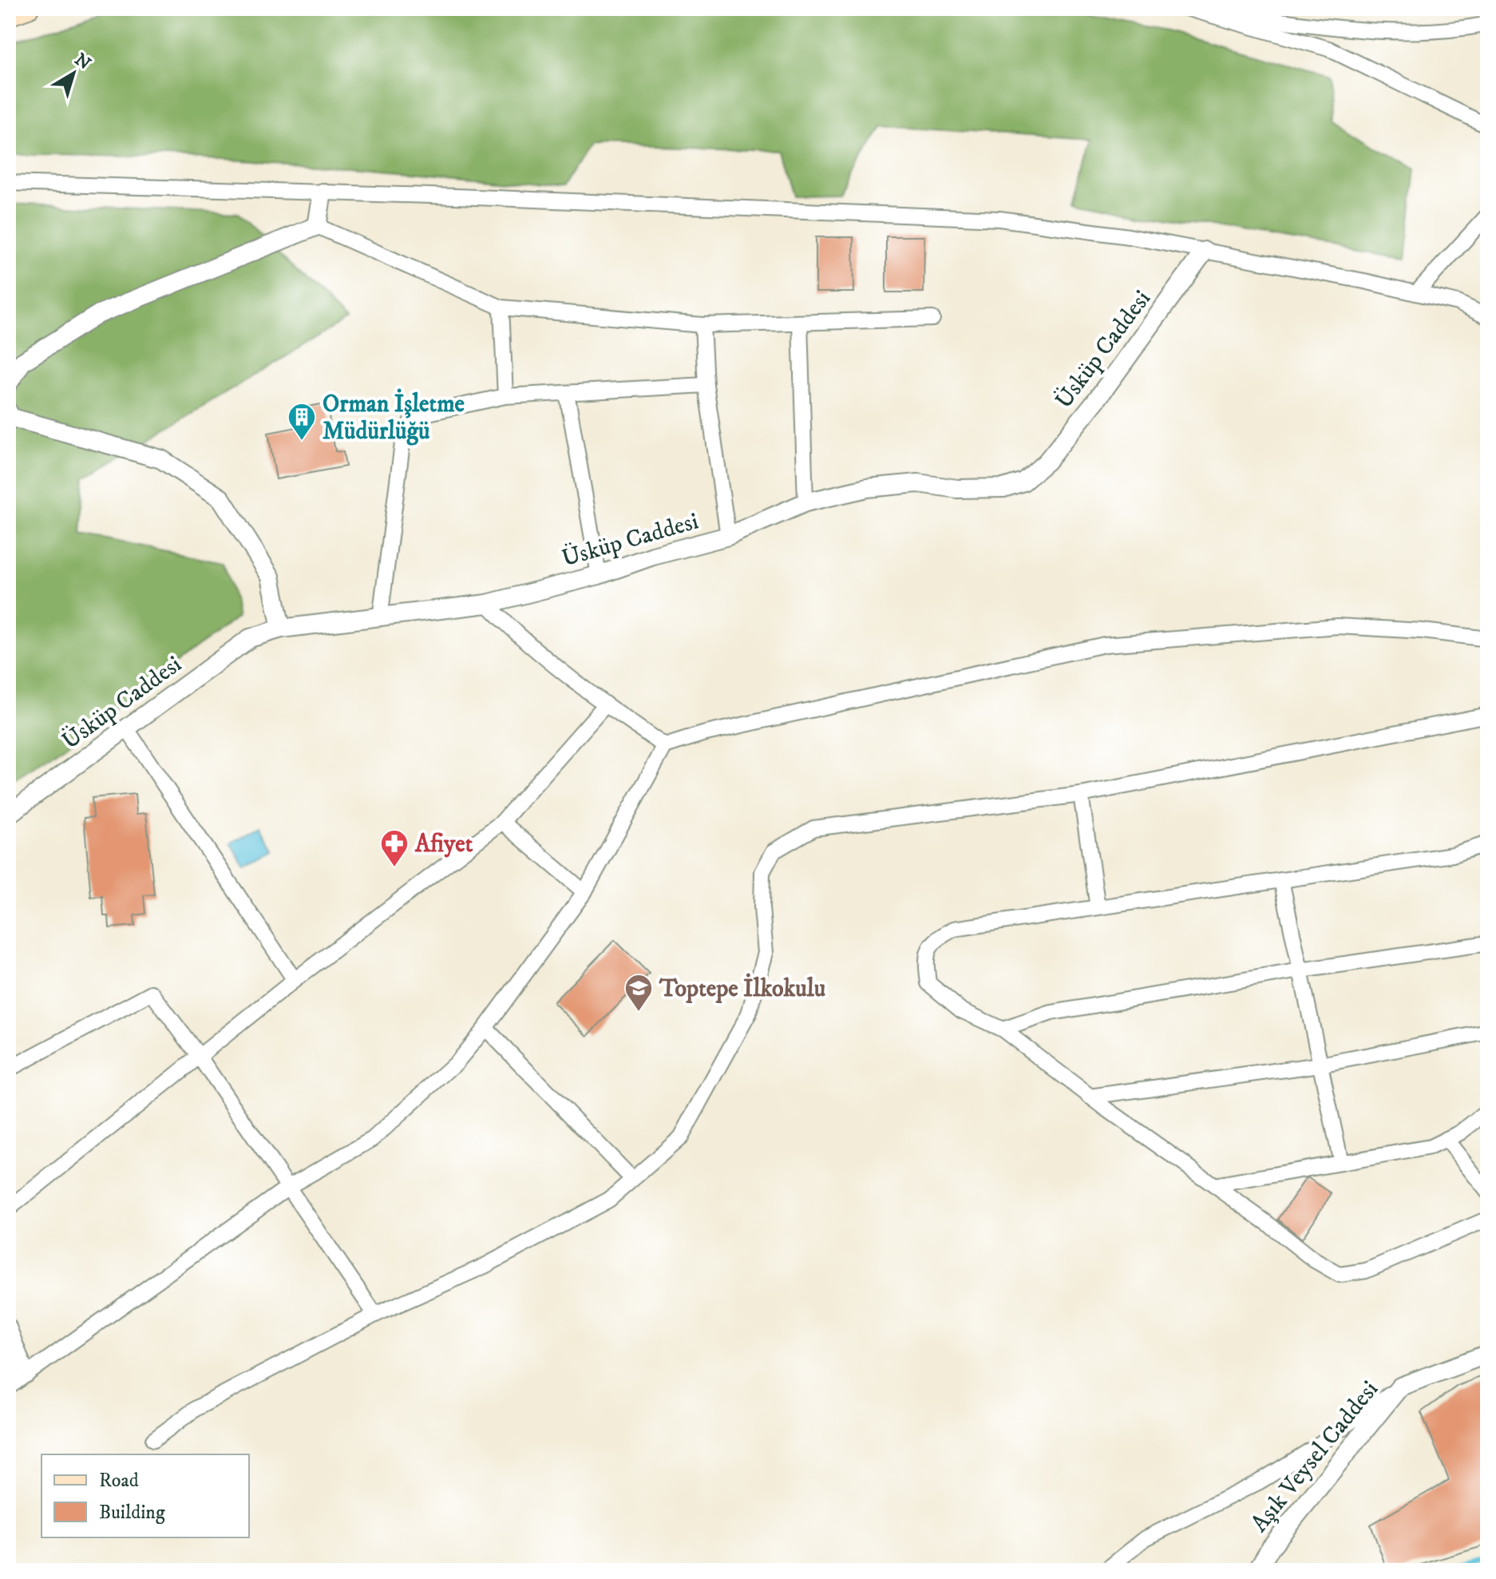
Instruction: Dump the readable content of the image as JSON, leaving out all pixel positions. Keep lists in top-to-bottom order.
{
  "streets": {
    "street": ["Üsküp Caddesi", "Aşık Veysel Caddesi"]
  },
  "places": {
    "building": ["Orman İşletme Müdürlüğü"],
    "pharmacy": ["Afiyet"],
    "school or university": ["Toptepe İlkokulu"]
  },
  "legend": ["Road", "Building"],
  "north": "top right"
}
